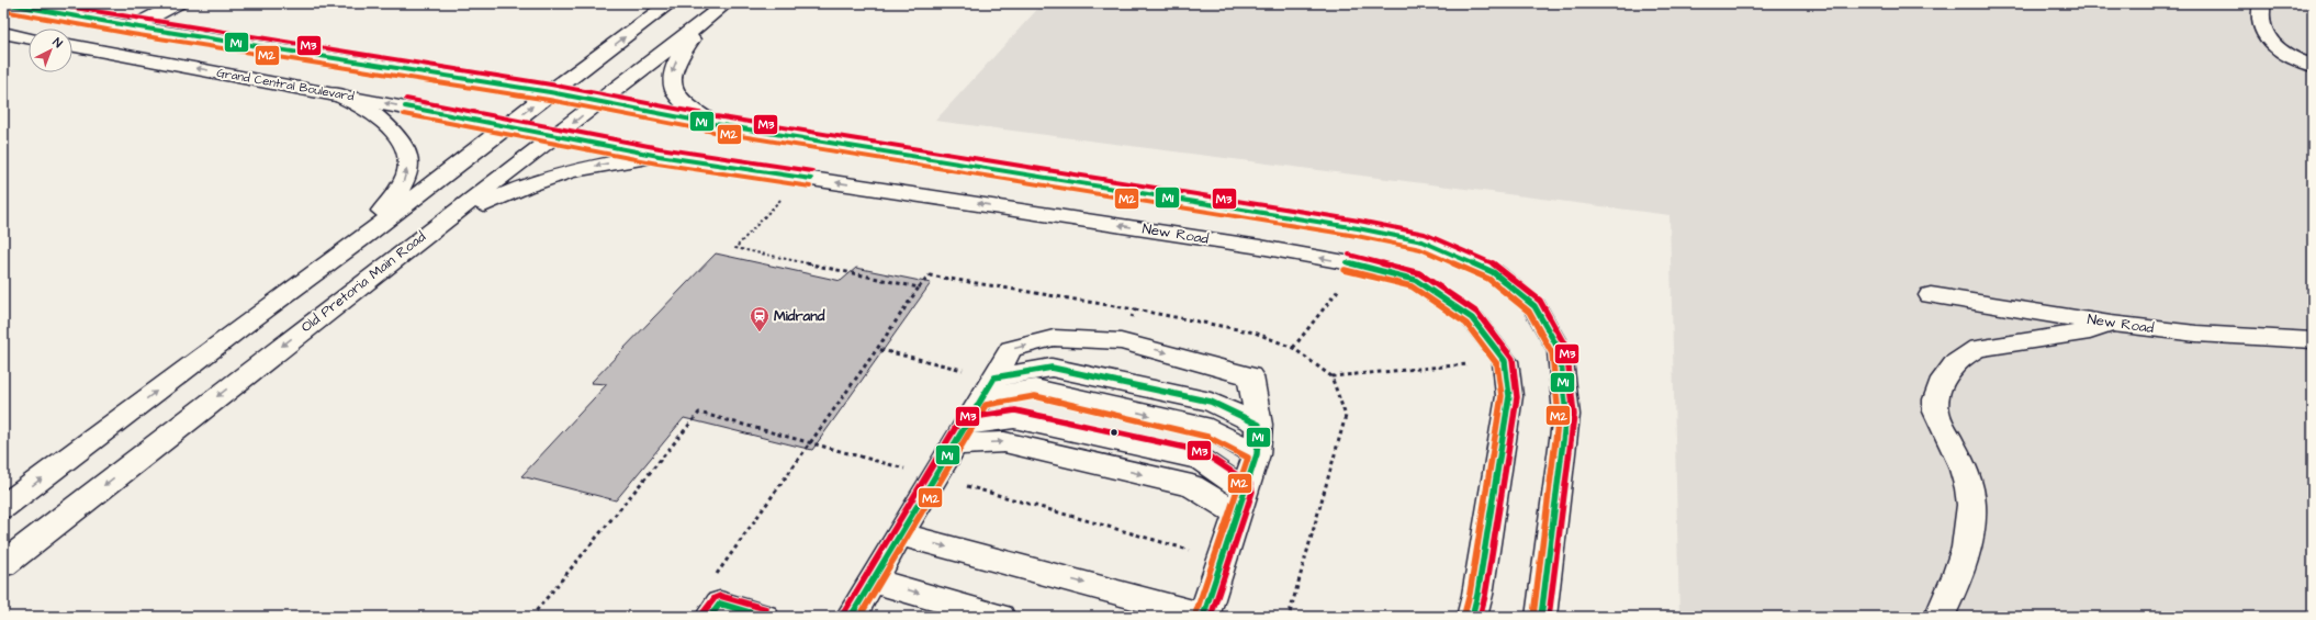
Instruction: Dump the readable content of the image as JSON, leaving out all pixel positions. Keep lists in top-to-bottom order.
{
  "streets": {
    "main road": ["Grand Central Boulevard", "New Road", "Old Pretoria Main Road"]
  },
  "crossings": [
    ["Grand Central Boulevard", "New Road"],
    ["Grand Central Boulevard", "Old Pretoria Main Road"],
    ["New Road", "Old Pretoria Main Road"]
  ],
  "places": {
    "station": ["Midrand"]
  },
  "lines": ["transit line M1", "transit line M3", "transit line M2"],
  "north": "top right"
}
